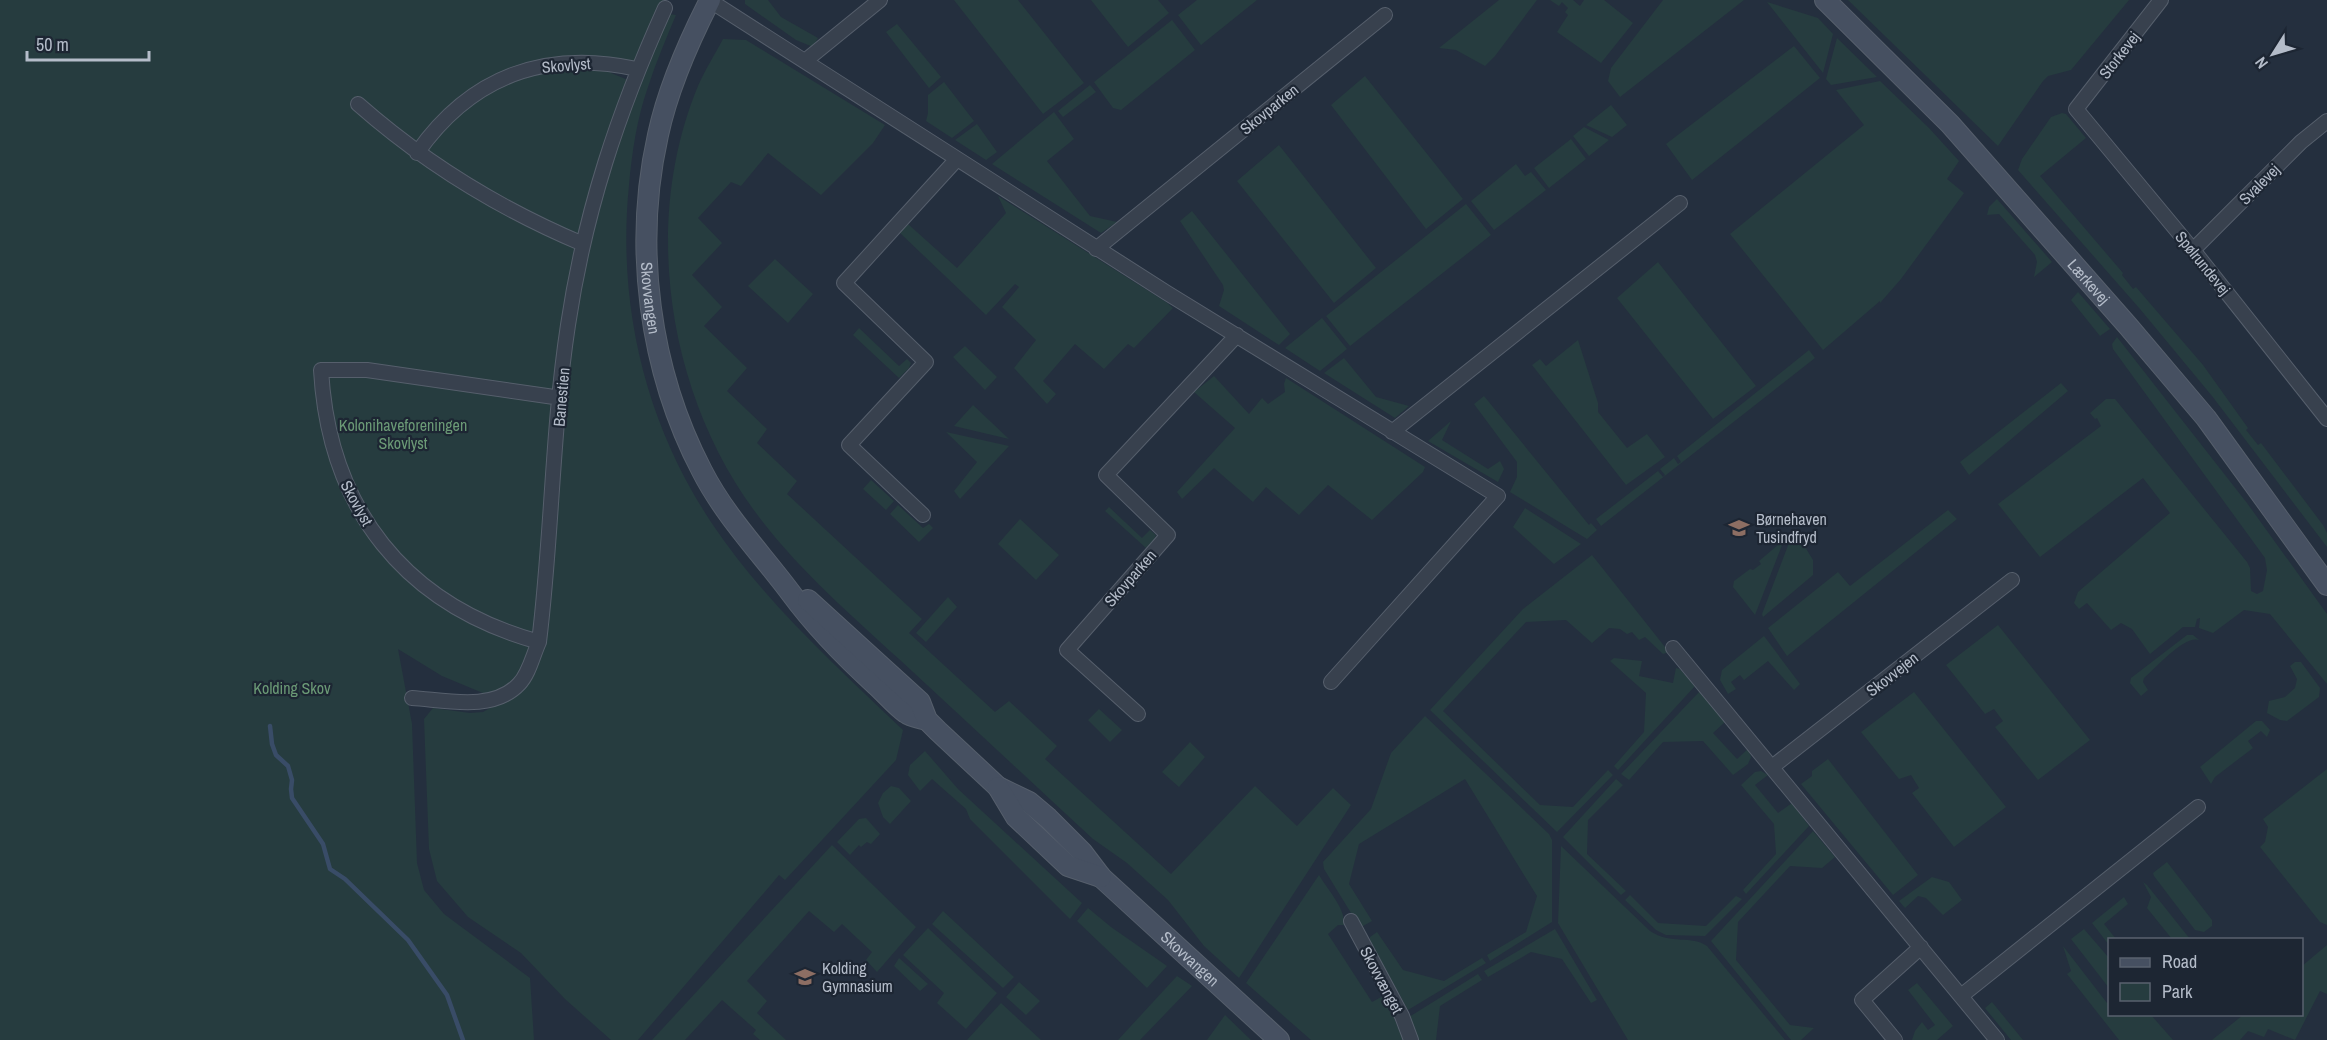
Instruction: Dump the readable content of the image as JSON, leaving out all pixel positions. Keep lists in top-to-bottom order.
{
  "streets": {
    "street": [
      "Storkevej",
      "Skovlyst",
      "Skovparken",
      "Svalevej",
      "Spølrundevej",
      "Lærkevej",
      "Skovvangen",
      "Banestien",
      "Skovvejen",
      "Skovvænget"
    ]
  },
  "crossings": [
    ["Storkevej", "Spølrundevej"],
    ["Skovlyst", "Banestien"],
    ["Svalevej", "Spølrundevej"]
  ],
  "parks": ["Kolonihaveforeningen Skovlyst", "Kolding Skov"],
  "places": {
    "school or university": ["Børnehaven Tusindfryd", "Kolding Gymnasium"]
  },
  "legend": ["Road", "Park"],
  "scale_bar": "50 m",
  "north": "bottom left"
}
